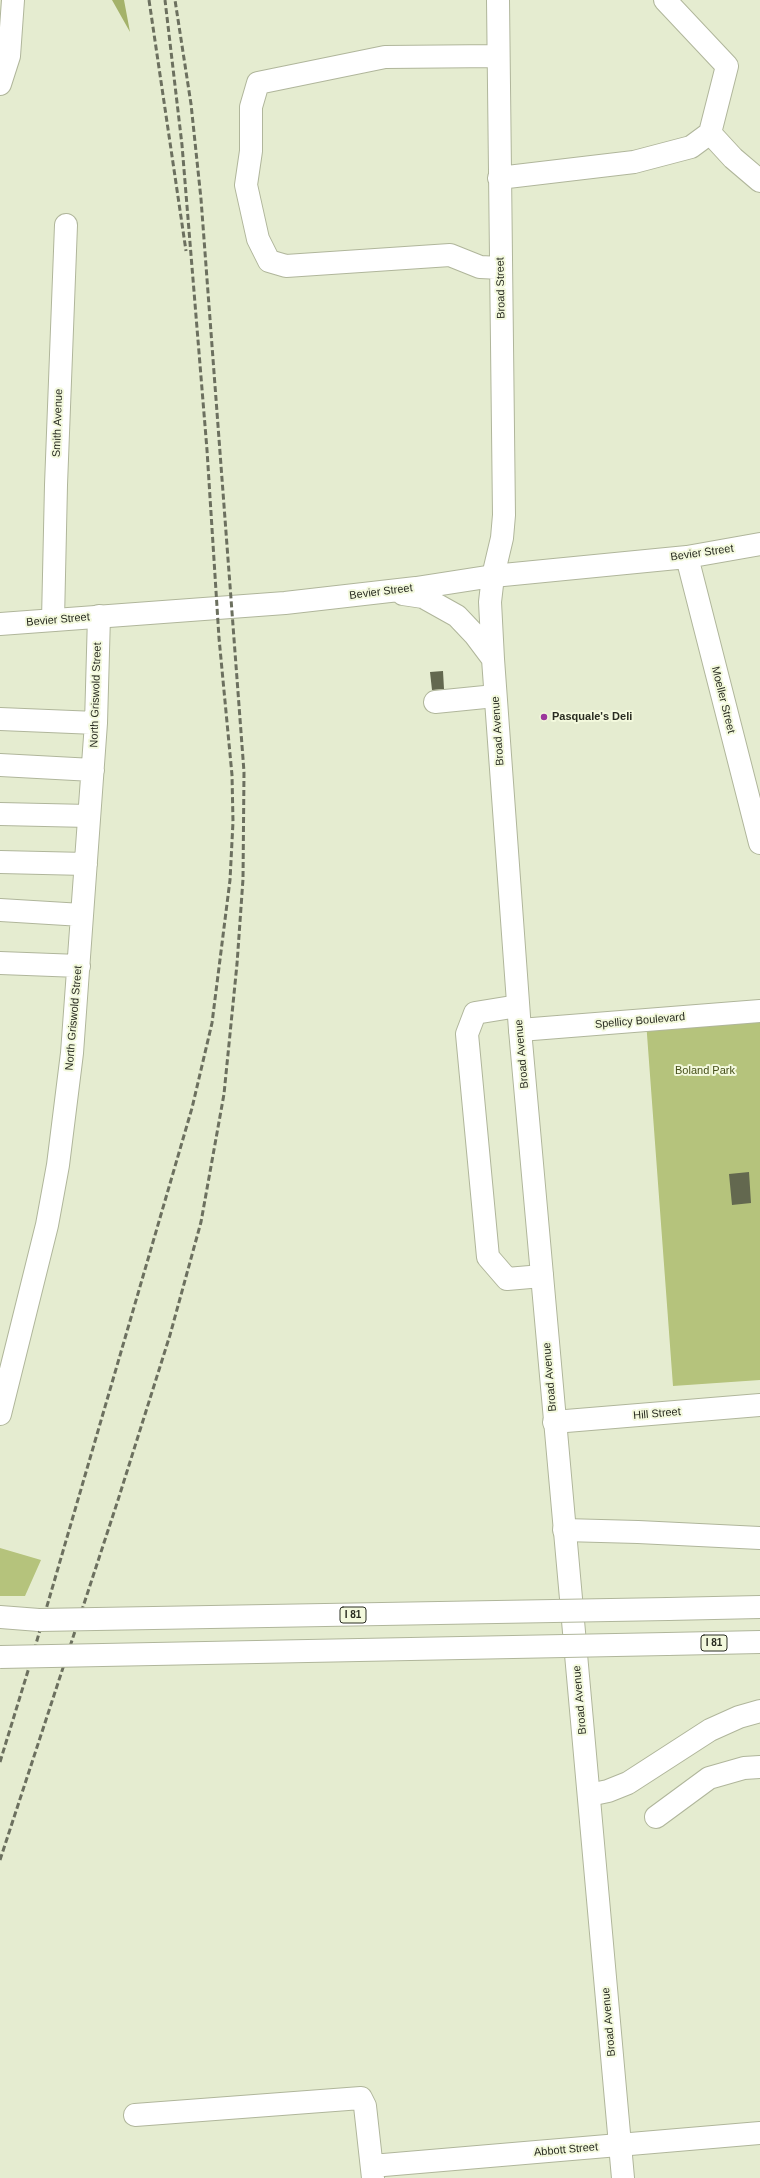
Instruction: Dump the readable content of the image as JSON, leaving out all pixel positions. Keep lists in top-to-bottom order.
{
  "streets": {
    "main road": [
      "Broad Street",
      "Smith Avenue",
      "Bevier Street",
      "North Griswold Street",
      "Moeller Street",
      "Broad Avenue",
      "Spellicy Boulevard",
      "Hill Street",
      "I 81",
      "Abbott Street"
    ]
  },
  "crossings": [
    ["Broad Street", "Bevier Street"],
    ["Broad Street", "Broad Avenue"],
    ["Smith Avenue", "Bevier Street"],
    ["Bevier Street", "North Griswold Street"],
    ["Bevier Street", "Moeller Street"],
    ["Bevier Street", "Broad Avenue"],
    ["Broad Avenue", "Spellicy Boulevard"],
    ["Broad Avenue", "Hill Street"],
    ["Broad Avenue", "Abbott Street"]
  ],
  "parks": ["Boland Park"],
  "places": ["Pasquale's Deli"]
}
